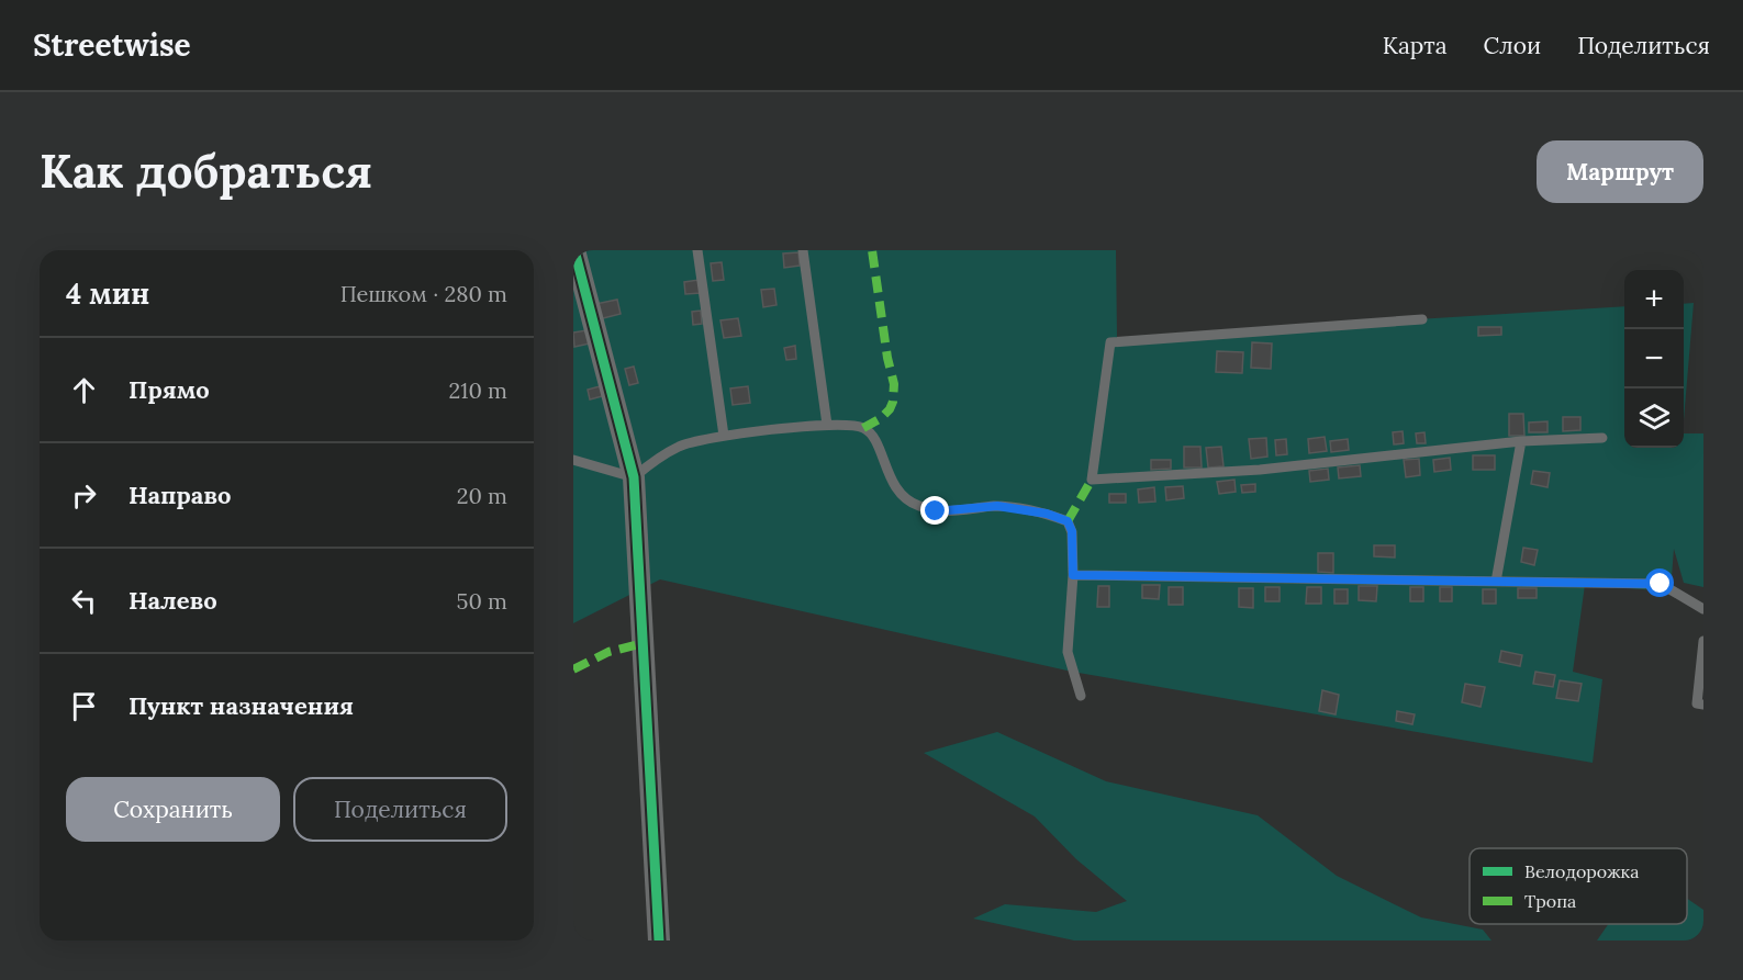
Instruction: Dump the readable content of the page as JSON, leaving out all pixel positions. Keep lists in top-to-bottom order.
{
  "legend": ["Велодорожка", "Тропа"],
  "page": {
    "header": "Streetwise",
    "nav": ["Карта", "Слои", "Поделиться"],
    "buttons": [
      "Маршрут",
      ["Сохранить", "Поделиться"]
    ],
    "title": "Как добраться",
    "heading": ["4 мин", "Пешком · 280 m"],
    "map_buttons": ["+", "−"],
    "list": [
      ["Прямо", "210 m"],
      ["Направо", "20 m"],
      ["Налево", "50 m"],
      "Пункт назначения"
    ]
  }
}
